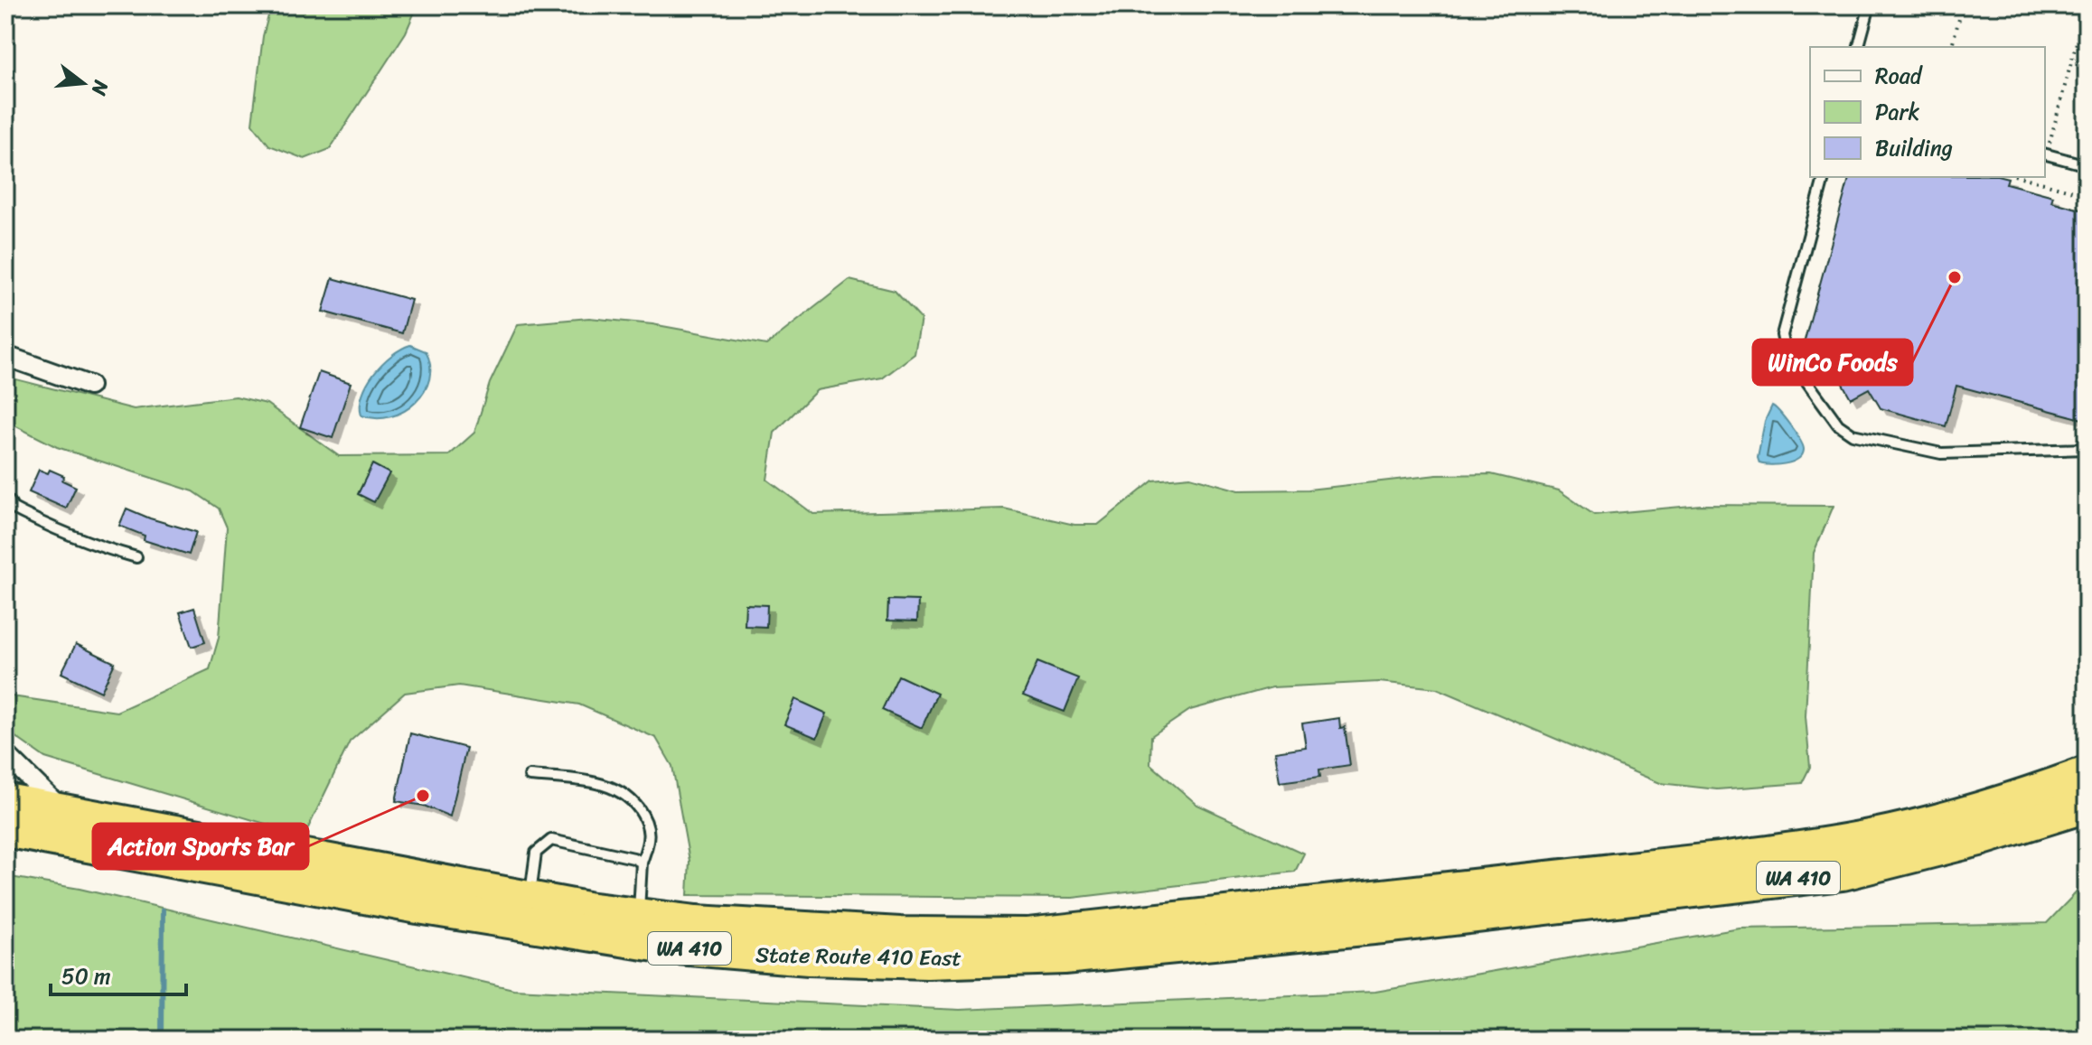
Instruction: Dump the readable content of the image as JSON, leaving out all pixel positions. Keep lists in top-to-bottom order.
{
  "streets": {
    "highway": ["WA 410", "State Route 410 East"]
  },
  "crossings": [
    ["WA 410", "State Route 410 East"]
  ],
  "places": ["WinCo Foods", "Action Sports Bar"],
  "legend": ["Road", "Park", "Building"],
  "scale_bar": "50 m",
  "north": "right"
}
